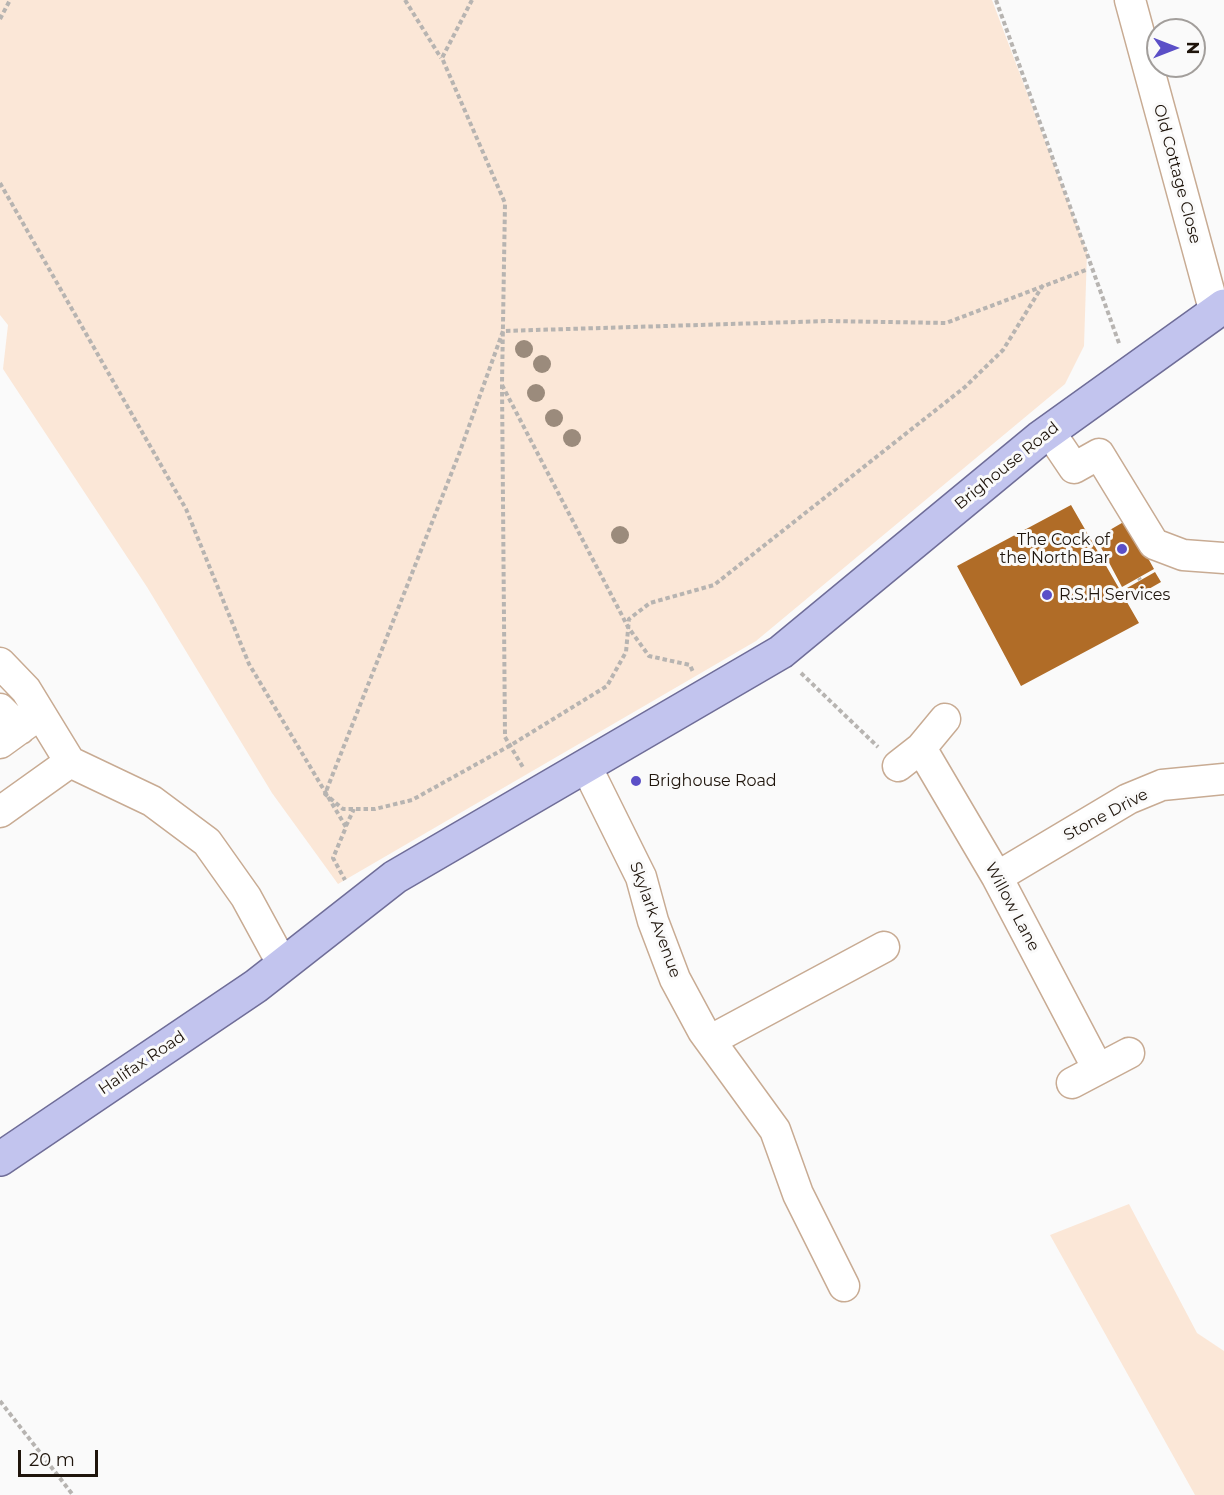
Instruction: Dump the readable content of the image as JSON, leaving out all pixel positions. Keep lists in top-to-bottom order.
{
  "streets": {
    "main road": ["Brighouse Road", "Halifax Road"],
    "street": [
      "Old Cottage Close",
      "Stone Drive",
      "Willow Lane",
      "Skylark Avenue"
    ]
  },
  "crossings": [
    ["Old Cottage Close", "Brighouse Road"],
    ["Brighouse Road", "Skylark Avenue"],
    ["Brighouse Road", "Halifax Road"],
    ["Stone Drive", "Willow Lane"]
  ],
  "places": ["The Cock of the North Bar", "R.S.H Services", "Brighouse Road"],
  "scale_bar": "20 m",
  "north": "right"
}
